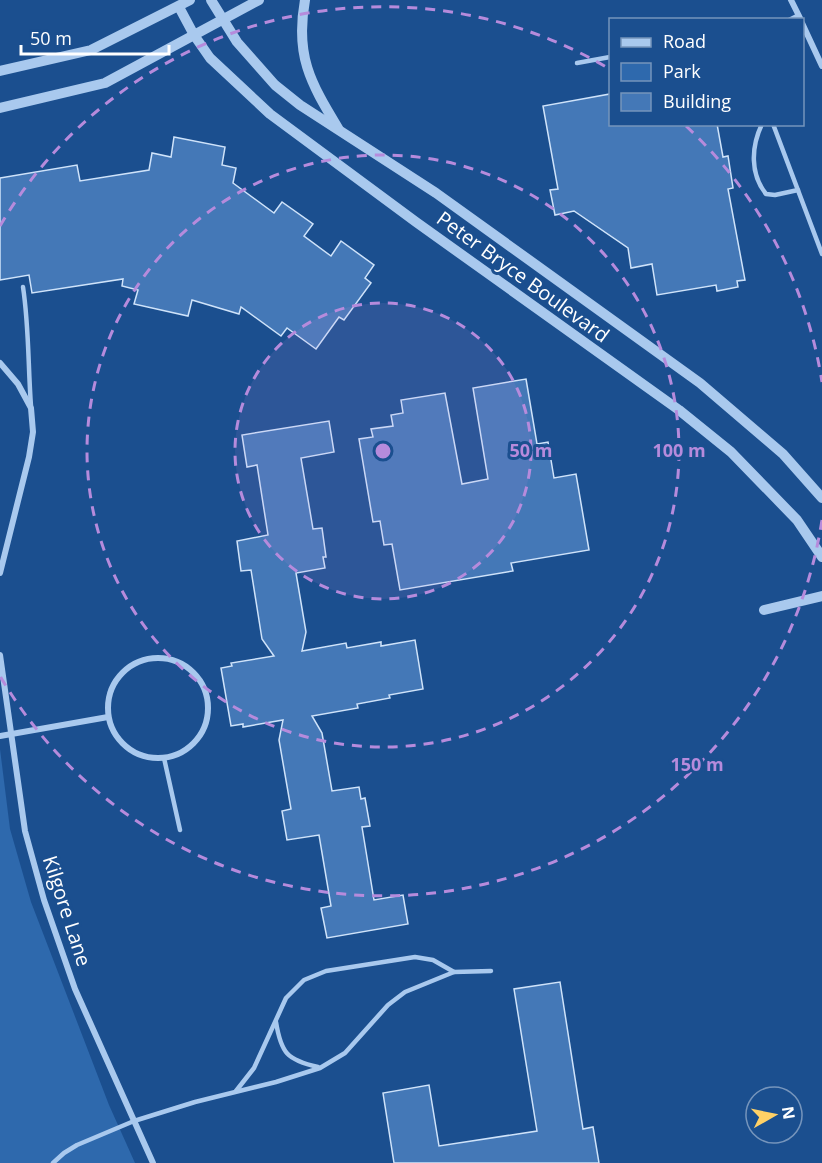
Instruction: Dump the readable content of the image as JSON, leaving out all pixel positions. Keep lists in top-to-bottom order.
{
  "streets": {
    "street": ["Peter Bryce Boulevard", "Kilgore Lane"]
  },
  "legend": ["Road", "Park", "Building"],
  "scale_bar": "50 m",
  "north": "right",
  "rings": ["50 m", "100 m", "150 m"]
}
